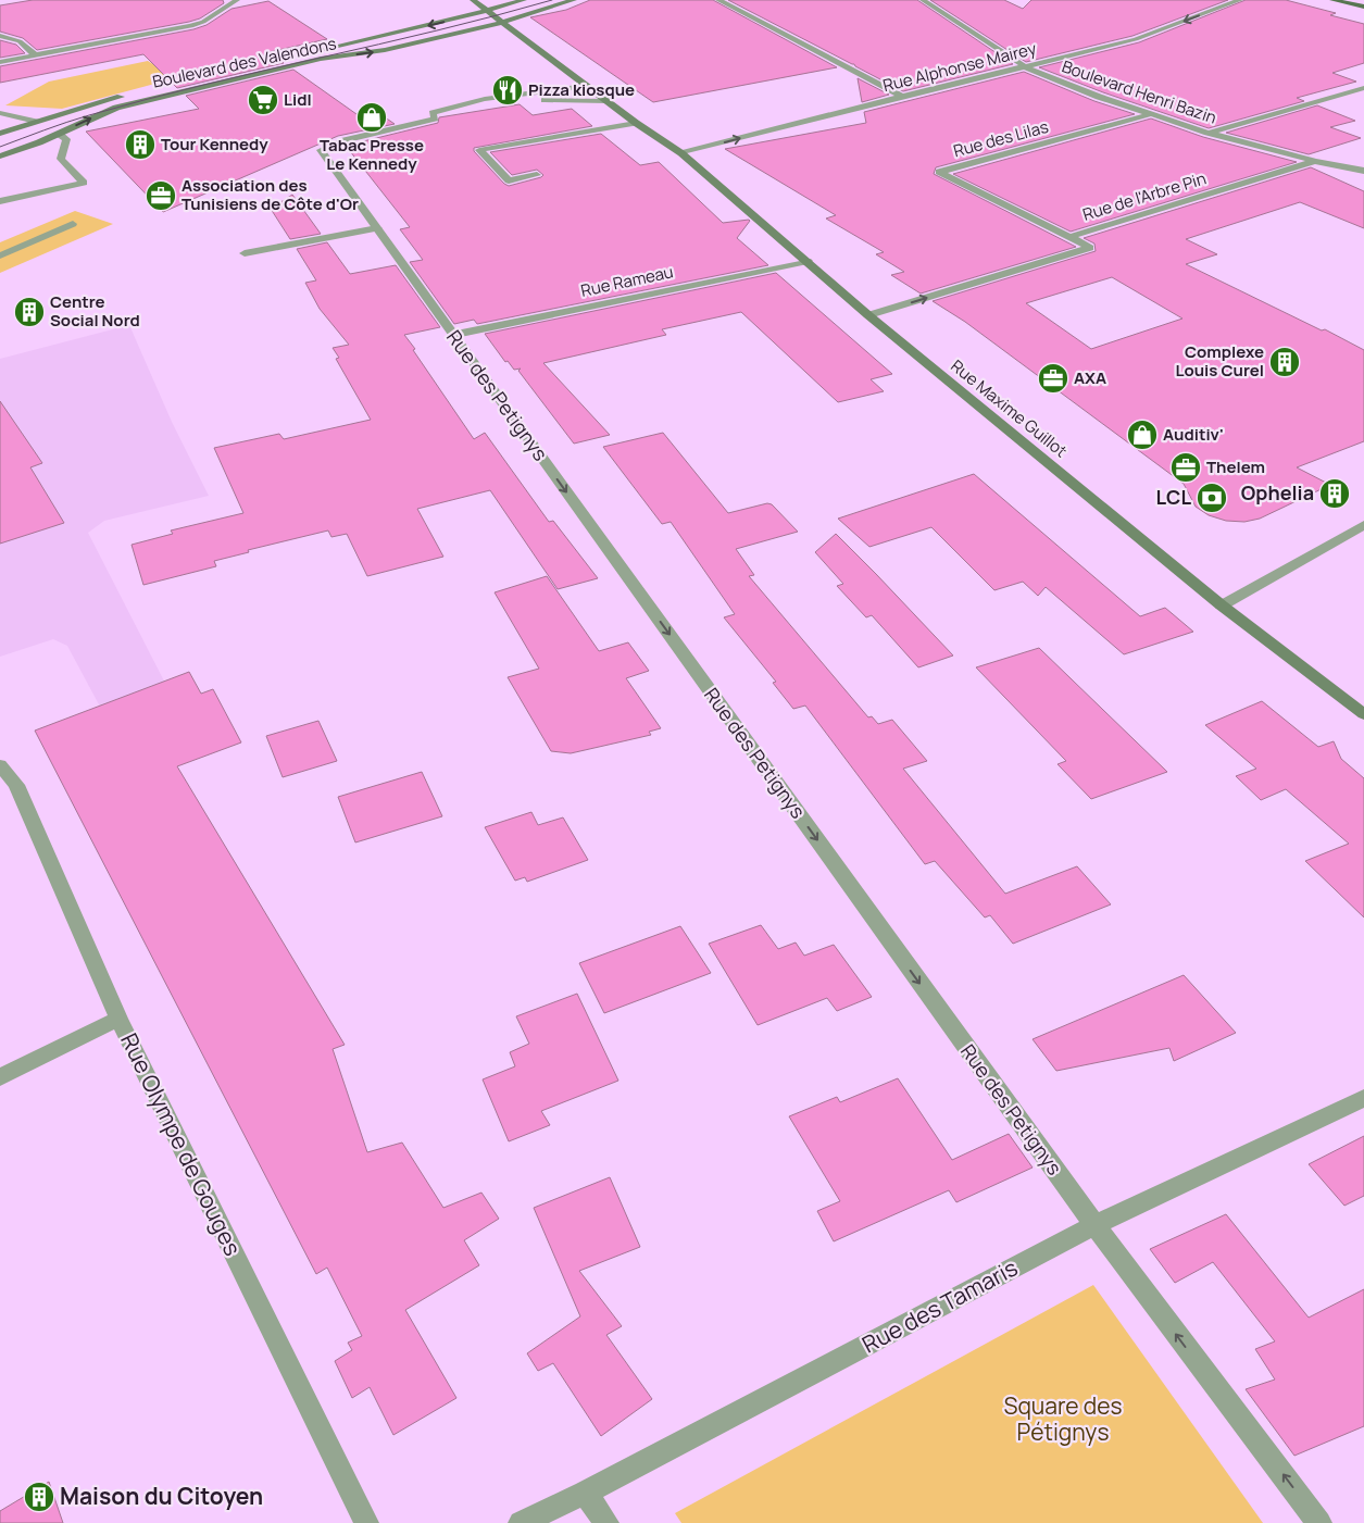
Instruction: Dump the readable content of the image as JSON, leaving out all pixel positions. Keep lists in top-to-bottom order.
{
  "streets": {
    "street": [
      "Boulevard des Valendons",
      "Rue Alphonse Mairey",
      "Boulevard Henri Bazin",
      "Rue des Lilas",
      "Rue de l'Arbre Pin",
      "Rue Rameau",
      "Rue des Petignys",
      "Rue Maxime Guillot",
      "Rue Olympe de Gouges",
      "Rue des Tamaris"
    ]
  },
  "crossings": [
    ["Boulevard des Valendons", "Rue Maxime Guillot"],
    ["Rue Alphonse Mairey", "Boulevard Henri Bazin"],
    ["Rue Alphonse Mairey", "Rue Maxime Guillot"],
    ["Boulevard Henri Bazin", "Rue des Lilas"],
    ["Boulevard Henri Bazin", "Rue de l'Arbre Pin"],
    ["Rue des Lilas", "Rue de l'Arbre Pin"],
    ["Rue de l'Arbre Pin", "Rue Maxime Guillot"],
    ["Rue Rameau", "Rue des Petignys"],
    ["Rue Rameau", "Rue Maxime Guillot"],
    ["Rue des Petignys", "Rue Maxime Guillot"],
    ["Rue des Petignys", "Rue des Tamaris"]
  ],
  "parks": ["Square des Pétignys"],
  "places": {
    "restaurant": ["Pizza kiosque"],
    "supermarket": ["Lidl"],
    "shop": ["Tabac Presse Le Kennedy", "Auditiv'"],
    "building": [
      "Tour Kennedy",
      "Centre Social Nord",
      "Complexe Louis Curel",
      "Ophelia",
      "Maison du Citoyen"
    ],
    "office": ["Association des Tunisiens de Côte d'Or", "AXA", "Thelem"],
    "bank": ["LCL"]
  }
}
